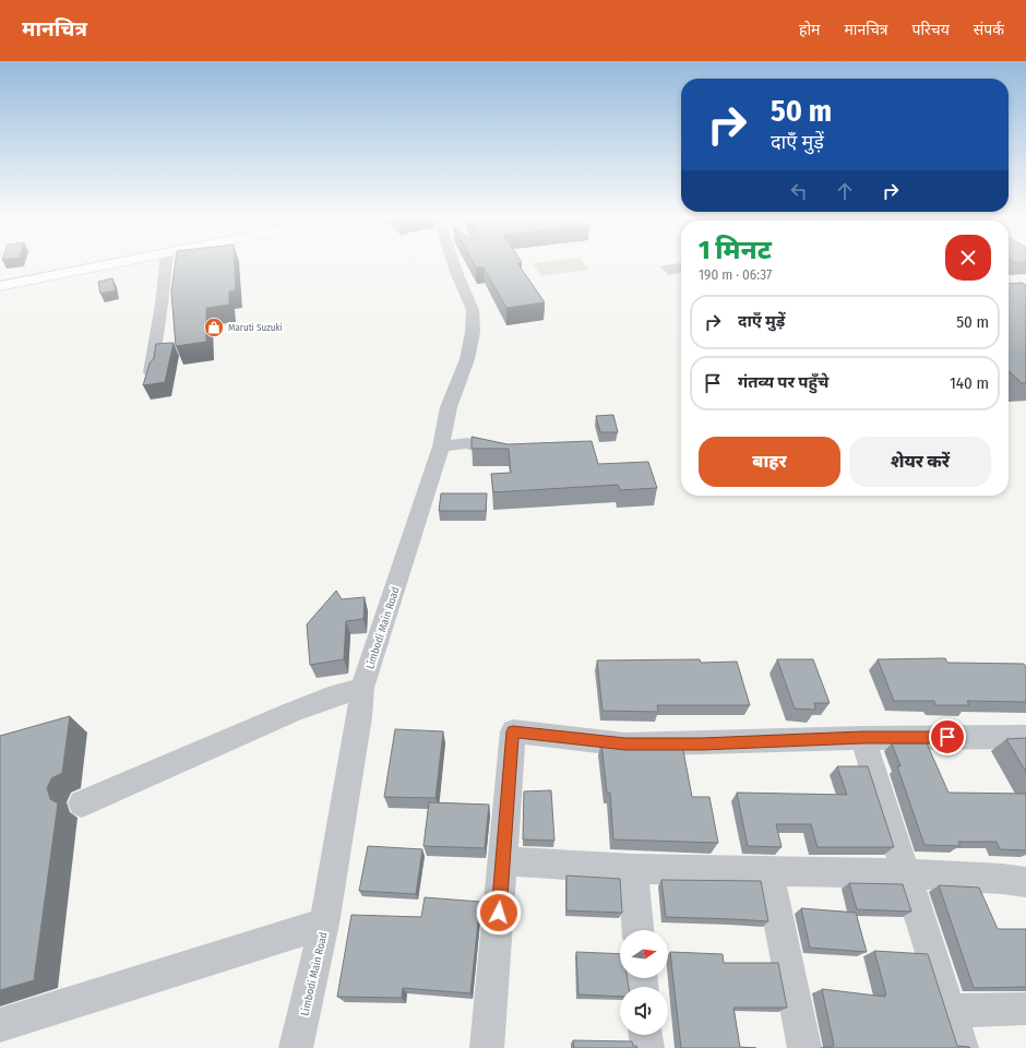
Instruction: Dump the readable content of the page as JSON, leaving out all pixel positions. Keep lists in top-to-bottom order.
{
  "streets": {
    "street": ["Limbodi Main Road"]
  },
  "places": {
    "shop": ["Maruti Suzuki"]
  },
  "north": "right",
  "page": {
    "header": "मानचित्र",
    "nav": [
      "होम",
      "मानचित्र",
      "परिचय",
      "संपर्क"
    ],
    "turn": ["50 m", "दाएँ मुड़ें"],
    "heading": ["1 मिनट", "190 m · 06:37"],
    "list": [
      {
        "name": "दाएँ मुड़ें",
        "value": "50 m"
      },
      {
        "name": "गंतव्य पर पहुँचे",
        "value": "140 m"
      }
    ],
    "buttons": ["बाहर", "शेयर करें"]
  }
}
